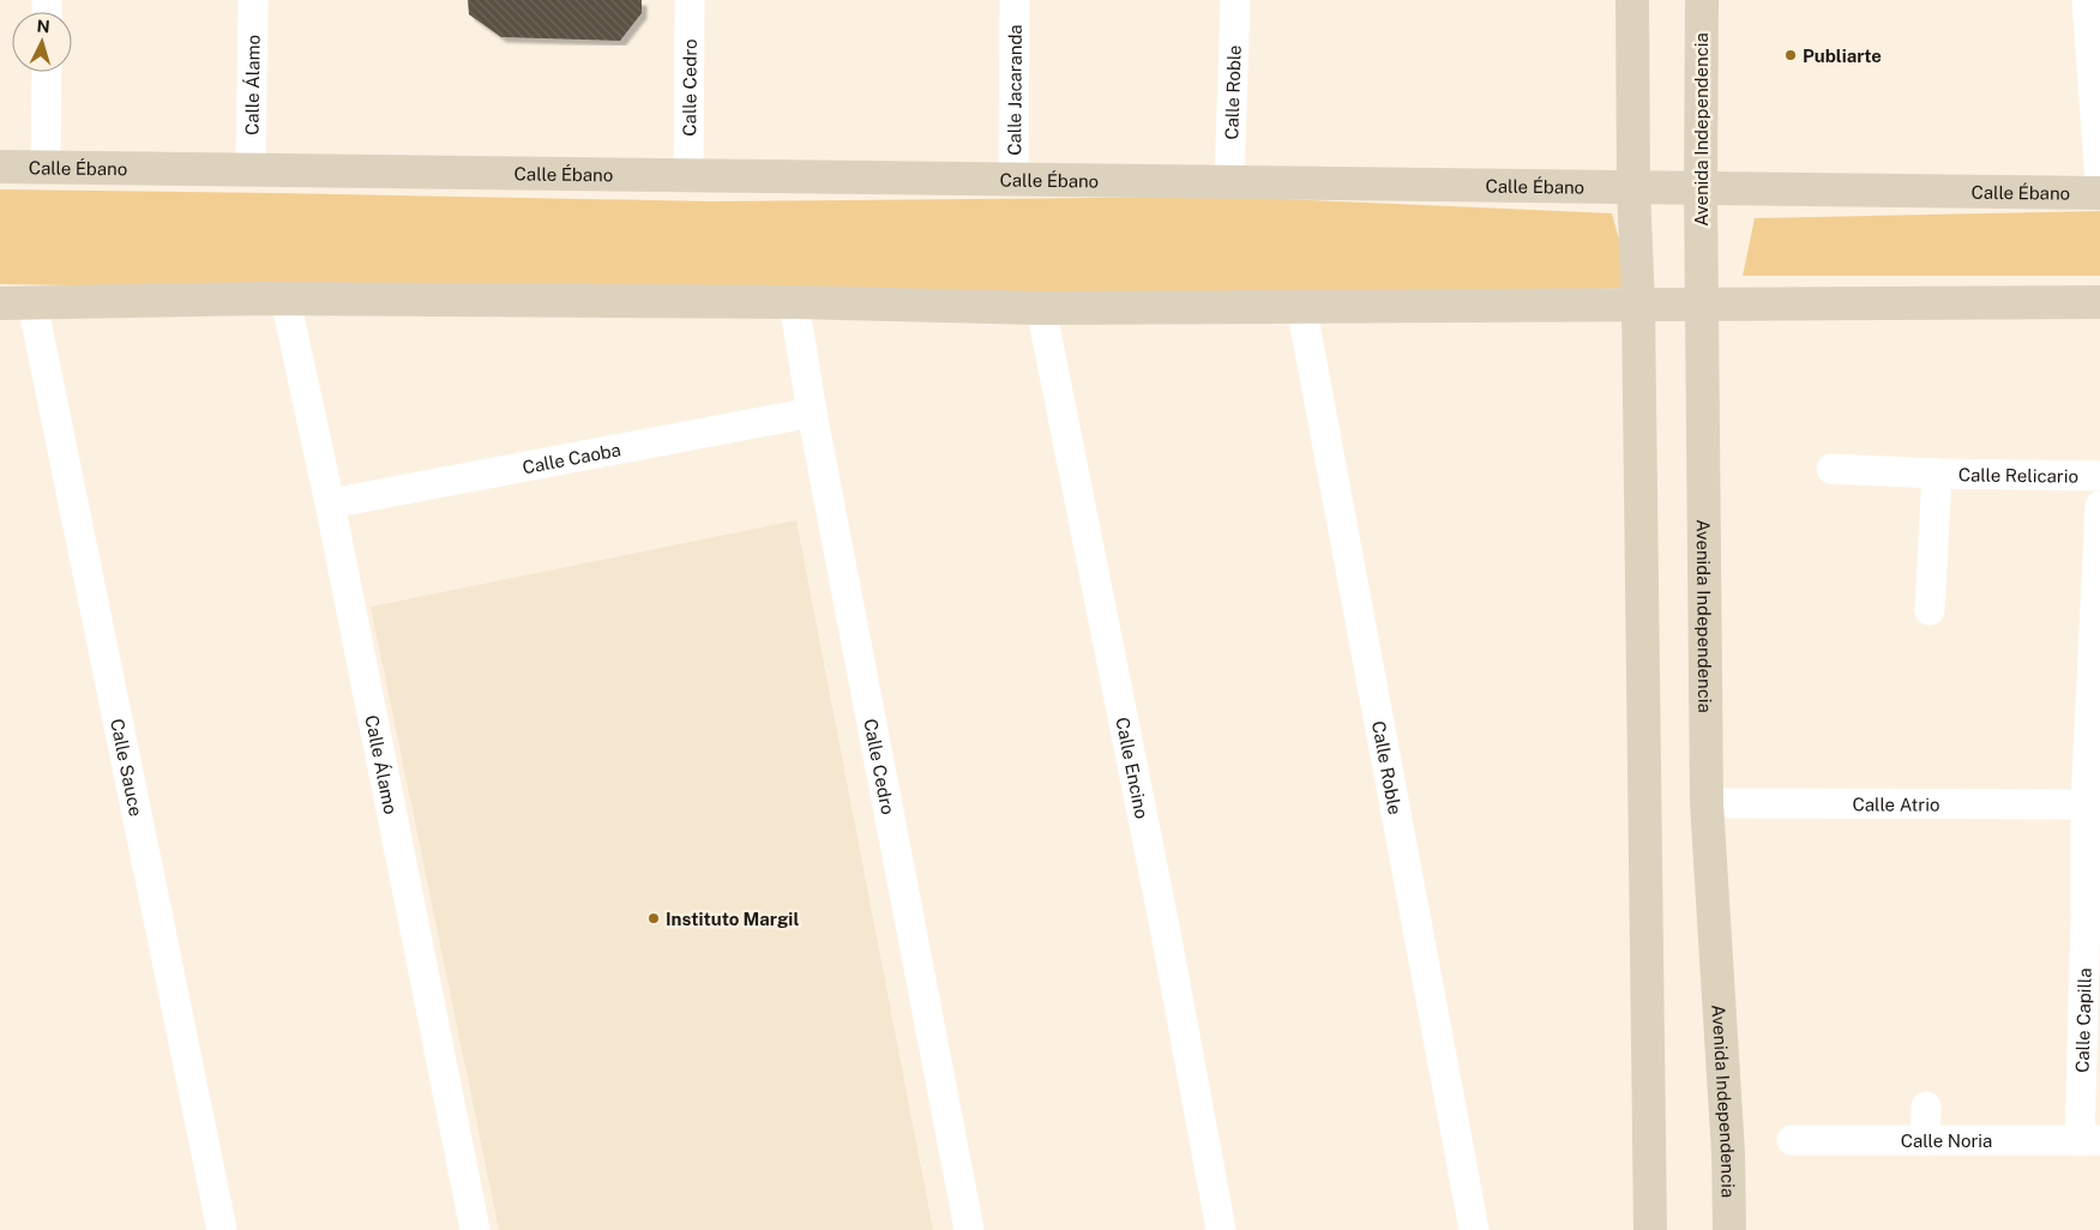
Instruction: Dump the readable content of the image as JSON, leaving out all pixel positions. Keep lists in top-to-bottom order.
{
  "streets": {
    "street": [
      "Calle Álamo",
      "Calle Cedro",
      "Calle Jacaranda",
      "Calle Roble",
      "Avenida Independencia",
      "Calle Ébano",
      "Calle Caoba",
      "Calle Relicario",
      "Calle Sauce",
      "Calle Encino",
      "Calle Atrio",
      "Calle Capilla",
      "Calle Noria"
    ]
  },
  "crossings": [
    ["Calle Álamo", "Calle Ébano"],
    ["Calle Álamo", "Calle Caoba"],
    ["Calle Cedro", "Calle Ébano"],
    ["Calle Cedro", "Calle Caoba"],
    ["Calle Jacaranda", "Calle Ébano"],
    ["Calle Roble", "Calle Ébano"],
    ["Avenida Independencia", "Calle Ébano"],
    ["Avenida Independencia", "Calle Atrio"],
    ["Calle Atrio", "Calle Capilla"],
    ["Calle Capilla", "Calle Noria"]
  ],
  "places": ["Publiarte", "Instituto Margil"],
  "north": "top"
}
